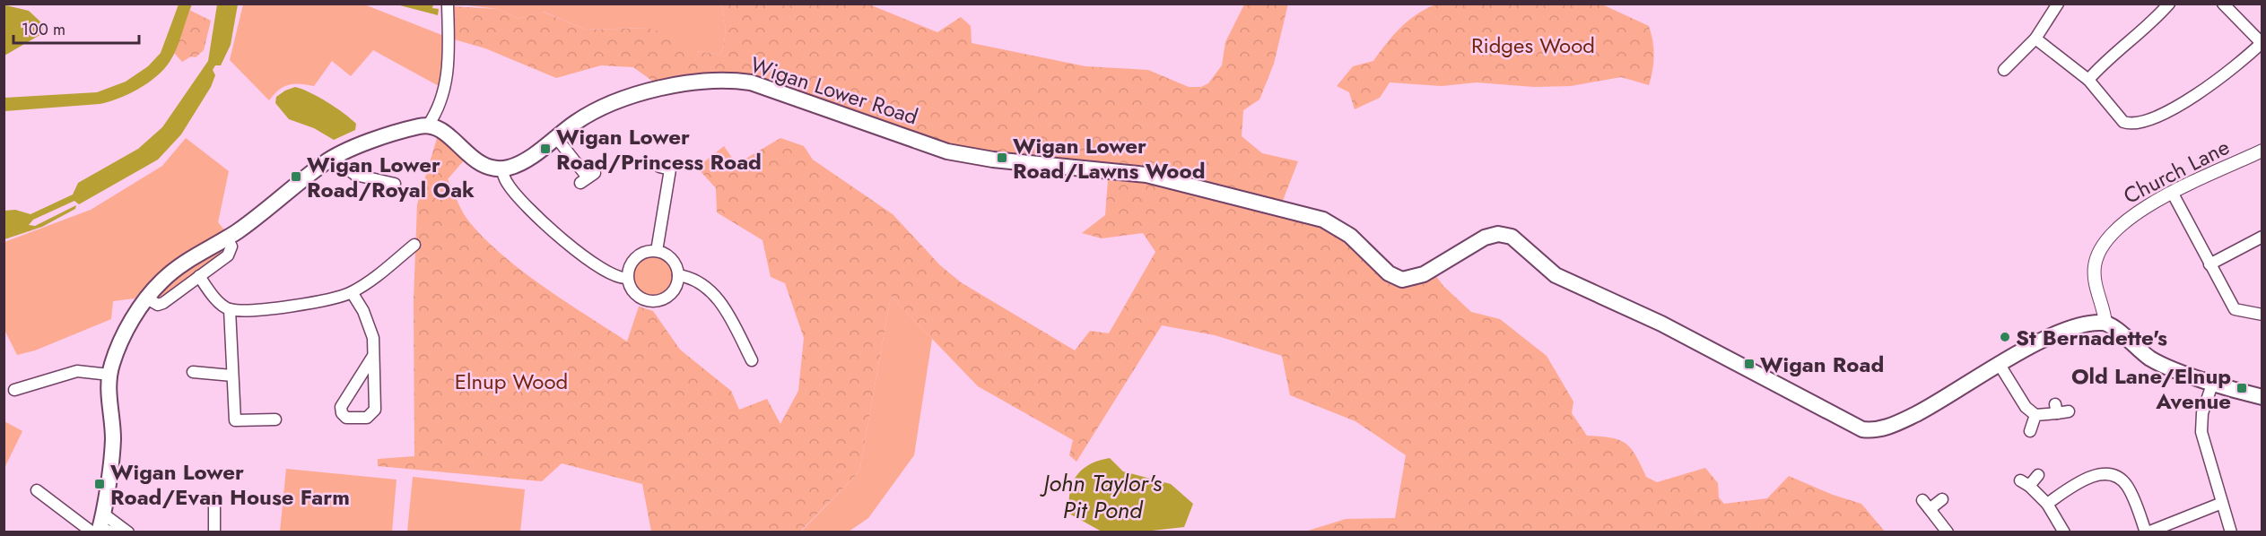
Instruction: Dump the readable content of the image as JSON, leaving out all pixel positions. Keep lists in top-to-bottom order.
{
  "streets": {
    "main road": ["Wigan Lower Road"],
    "street": ["Church Lane"]
  },
  "water": ["John Taylor's Pit Pond"],
  "parks": ["Ridges Wood", "Elnup Wood"],
  "places": {
    "transit": [
      "Wigan Lower Road/Princess Road",
      "Wigan Lower Road/Lawns Wood",
      "Wigan Lower Road/Royal Oak",
      "Wigan Road",
      "Old Lane/Elnup Avenue",
      "Wigan Lower Road/Evan House Farm"
    ],
    "other": ["St Bernadette's"]
  },
  "scale_bar": "100 m"
}
